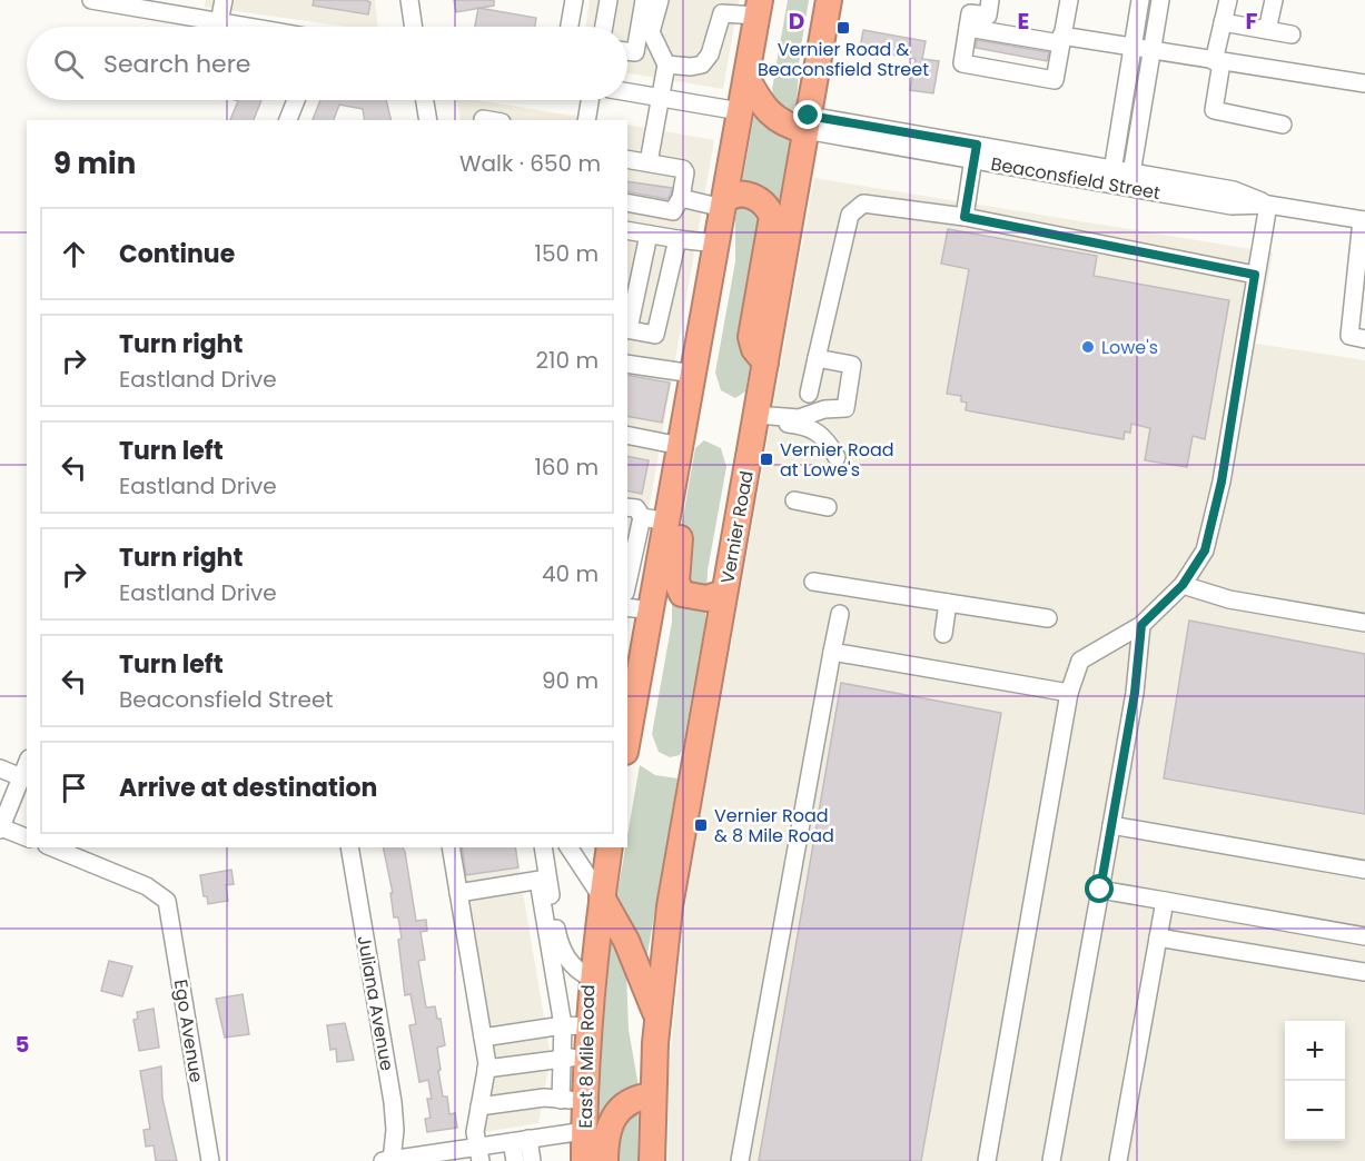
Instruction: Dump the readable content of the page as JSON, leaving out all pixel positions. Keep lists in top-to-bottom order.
{
  "streets": {
    "highway": ["Vernier Road", "East 8 Mile Road"],
    "street": ["Beaconsfield Street", "Juliana Avenue", "Ego Avenue"]
  },
  "crossings": [
    ["Beaconsfield Street", "Vernier Road"]
  ],
  "places": {
    "transit": ["Vernier Road & Beaconsfield Street", "Vernier Road at Lowe's", "Vernier Road & 8 Mile Road"],
    "other": ["Lowe's"]
  },
  "page": {
    "search": "Search here",
    "heading": ["9 min", "Walk · 650 m"],
    "list": [
      ["Continue", "150 m"],
      ["Turn right", "Eastland Drive", "210 m"],
      ["Turn left", "Eastland Drive", "160 m"],
      ["Turn right", "Eastland Drive", "40 m"],
      ["Turn left", "Beaconsfield Street", "90 m"],
      "Arrive at destination"
    ],
    "map_buttons": ["+", "−"]
  },
  "grid": {
    "columns": ["D", "E", "F"],
    "rows": ["5"]
  }
}
